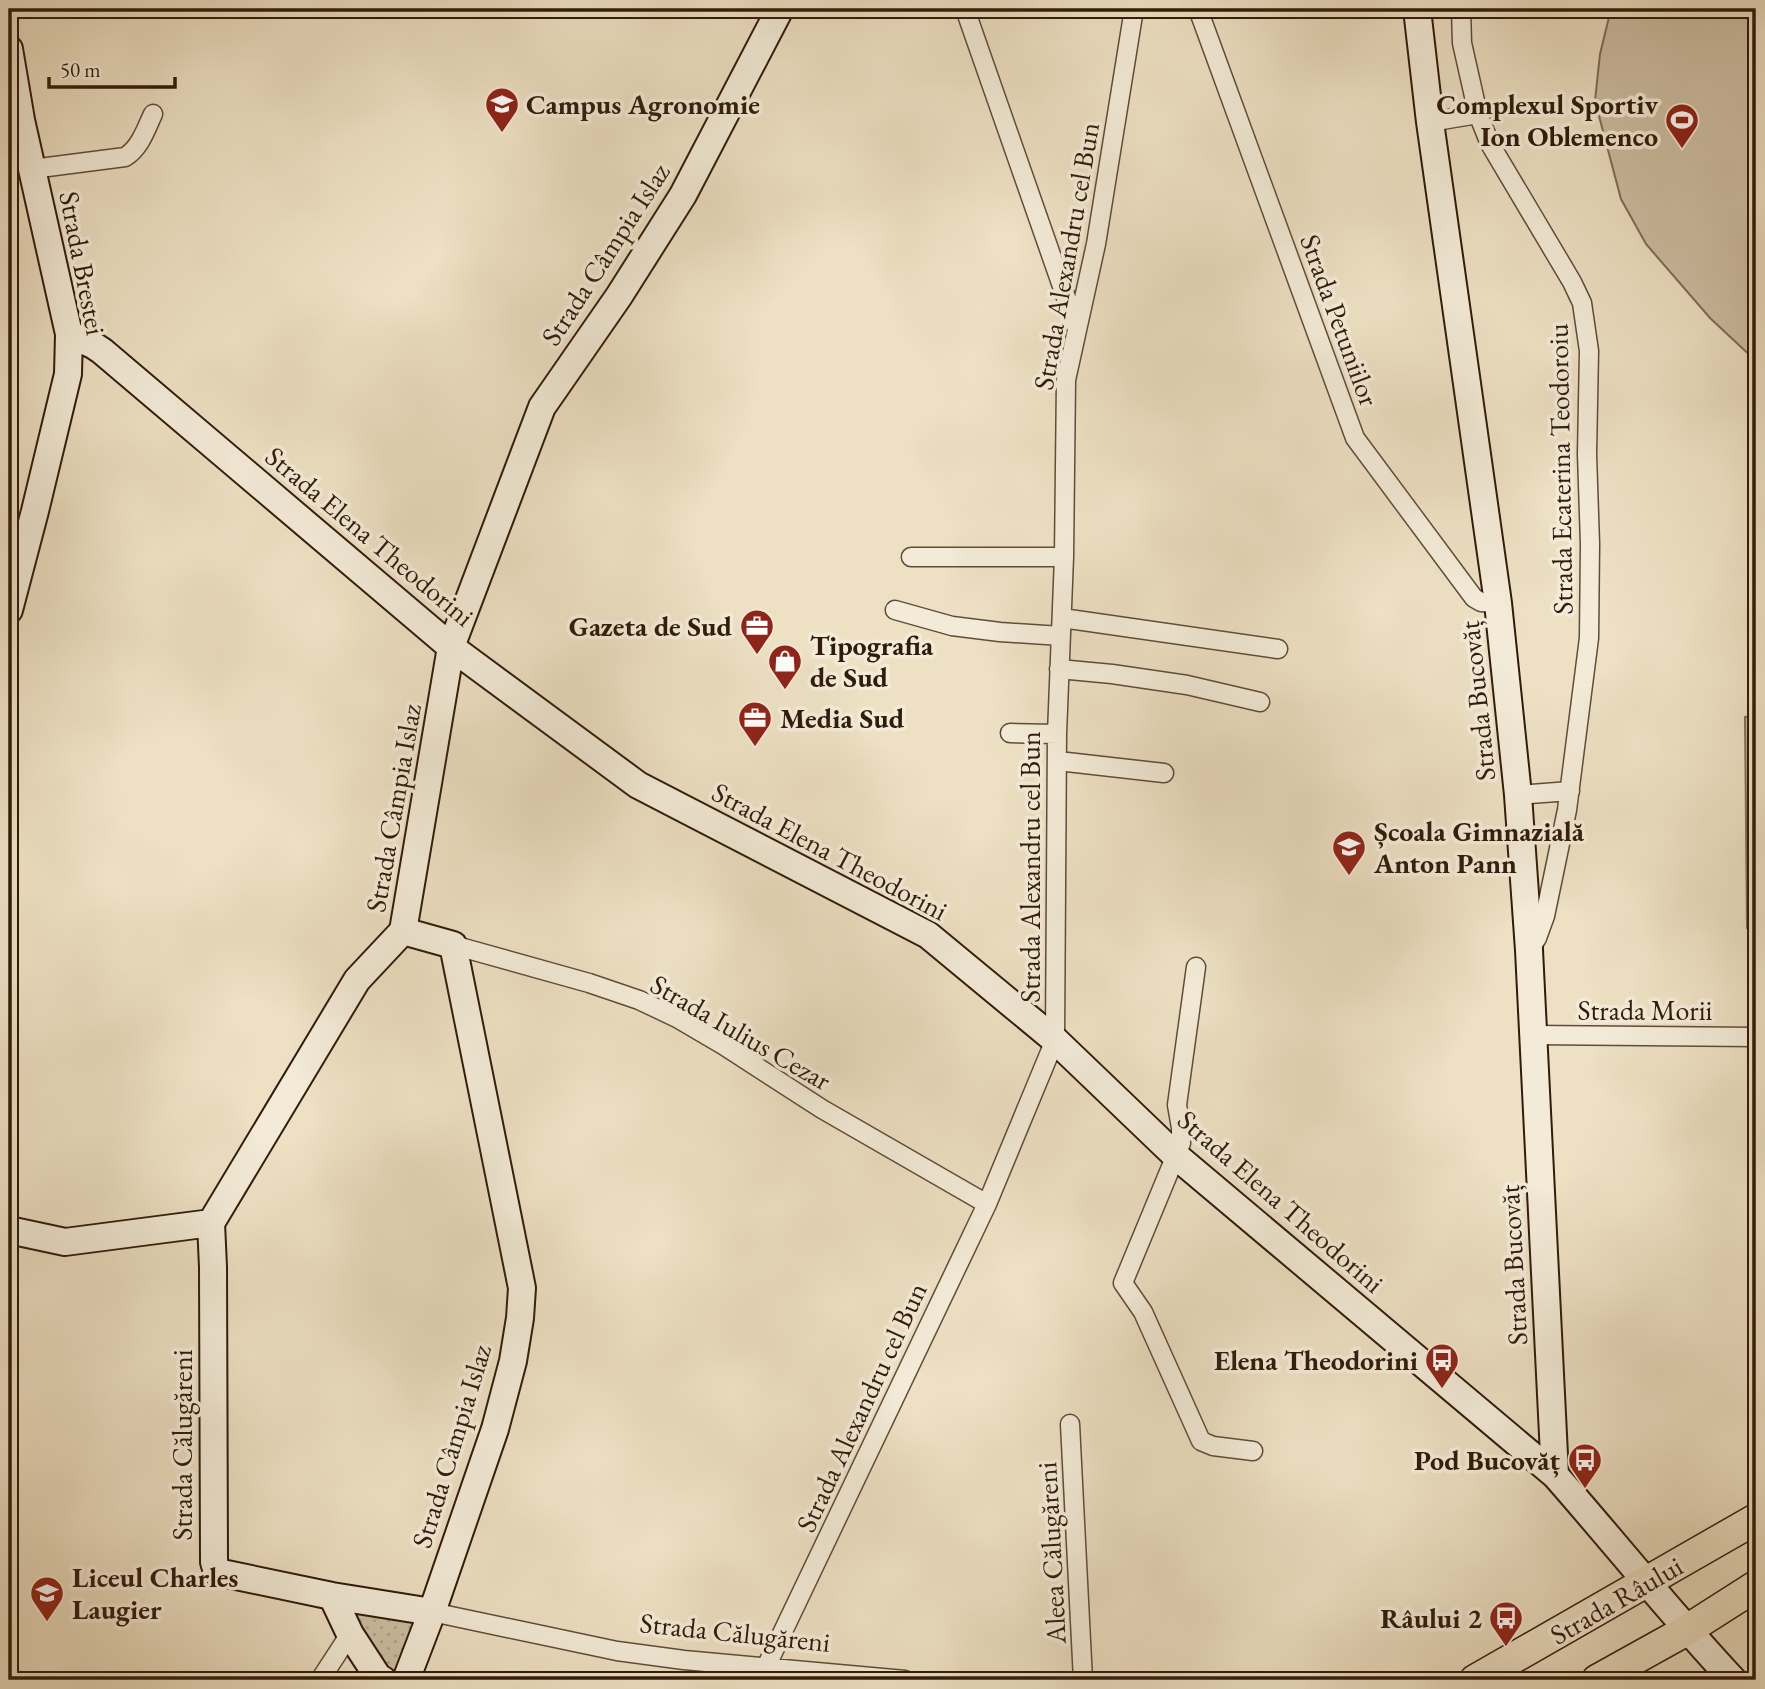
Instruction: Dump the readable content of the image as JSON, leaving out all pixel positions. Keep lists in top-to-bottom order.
{
  "streets": {
    "main road": ["Strada Râului"],
    "street": [
      "Strada Câmpia Islaz",
      "Strada Alexandru cel Bun",
      "Strada Brestei",
      "Strada Petuniilor",
      "Strada Ecaterina Teodoroiu",
      "Strada Elena Theodorini",
      "Strada Bucovăț",
      "Strada Morii",
      "Strada Iulius Cezar",
      "Strada Călugăreni",
      "Aleea Călugăreni"
    ]
  },
  "crossings": [
    ["Strada Câmpia Islaz", "Strada Elena Theodorini"],
    ["Strada Câmpia Islaz", "Strada Iulius Cezar"],
    ["Strada Câmpia Islaz", "Strada Călugăreni"],
    ["Strada Alexandru cel Bun", "Strada Elena Theodorini"],
    ["Strada Alexandru cel Bun", "Strada Iulius Cezar"],
    ["Strada Alexandru cel Bun", "Strada Călugăreni"],
    ["Strada Brestei", "Strada Elena Theodorini"],
    ["Strada Petuniilor", "Strada Bucovăț"],
    ["Strada Ecaterina Teodoroiu", "Strada Bucovăț"],
    ["Strada Elena Theodorini", "Strada Bucovăț"],
    ["Strada Elena Theodorini", "Strada Râului"],
    ["Strada Bucovăț", "Strada Morii"]
  ],
  "places": {
    "school or university": ["Campus Agronomie", "Școala Gimnazială Anton Pann", "Liceul Charles Laugier"],
    "sports": ["Complexul Sportiv Ion Oblemenco"],
    "office": ["Gazeta de Sud", "Media Sud"],
    "shop": ["Tipografia de Sud"],
    "bus stop": ["Elena Theodorini", "Pod Bucovăț", "Râului 2"]
  },
  "scale_bar": "50 m"
}
